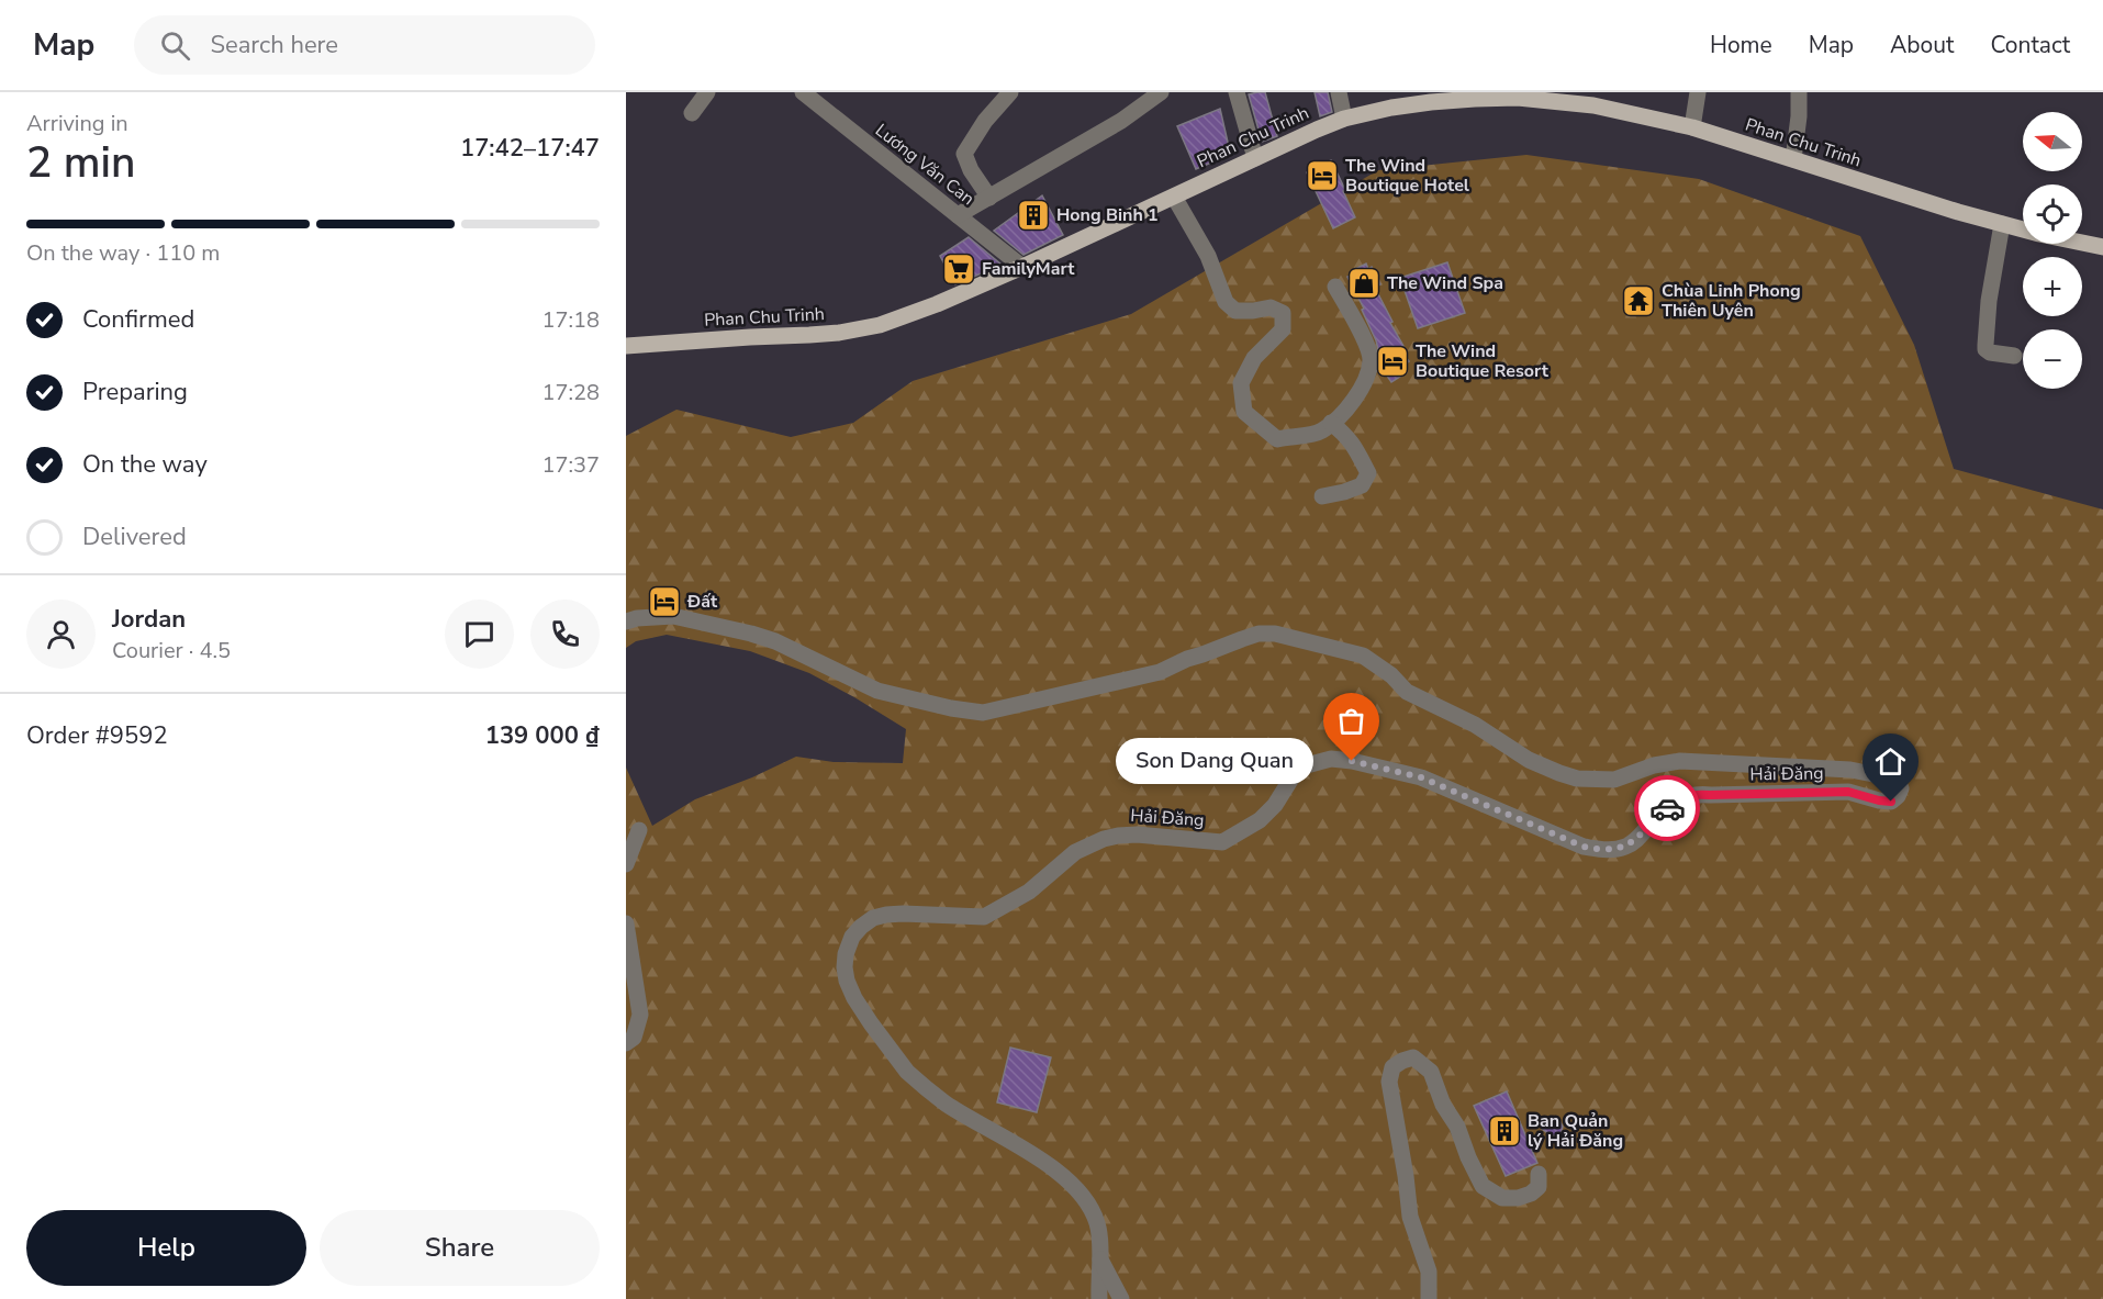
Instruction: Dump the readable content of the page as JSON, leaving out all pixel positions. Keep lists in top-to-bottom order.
{
  "streets": {
    "main road": ["Phan Chu Trinh"],
    "street": ["Lương Văn Can", "Hải Đăng"]
  },
  "crossings": [
    ["Phan Chu Trinh", "Lương Văn Can"]
  ],
  "places": {
    "hotel": ["The Wind Boutique Hotel", "The Wind Boutique Resort", "Đất"],
    "building": ["Hong Binh 1", "Ban Quản lý Hải Đăng"],
    "supermarket": ["FamilyMart"],
    "shop": ["The Wind Spa"],
    "temple": ["Chùa Linh Phong Thiên Uyên"],
    "other": ["Son Dang Quan"]
  },
  "north": "left",
  "page": {
    "header": "Map",
    "search": "Search here",
    "nav": [
      "Home",
      "Map",
      "About",
      "Contact"
    ],
    "heading": ["2 min", "Arriving in", "17:42–17:47"],
    "panel": [
      "Jordan",
      "Courier · 4.5",
      "Order #9592",
      "139 000 ₫"
    ],
    "map_buttons": ["+", "−"],
    "bar": "On the way · 110 m",
    "list": [
      ["Confirmed", "17:18"],
      ["Preparing", "17:28"],
      ["On the way", "17:37"],
      "Delivered"
    ],
    "bubble": "Son Dang Quan",
    "buttons": ["Help", "Share"]
  }
}
